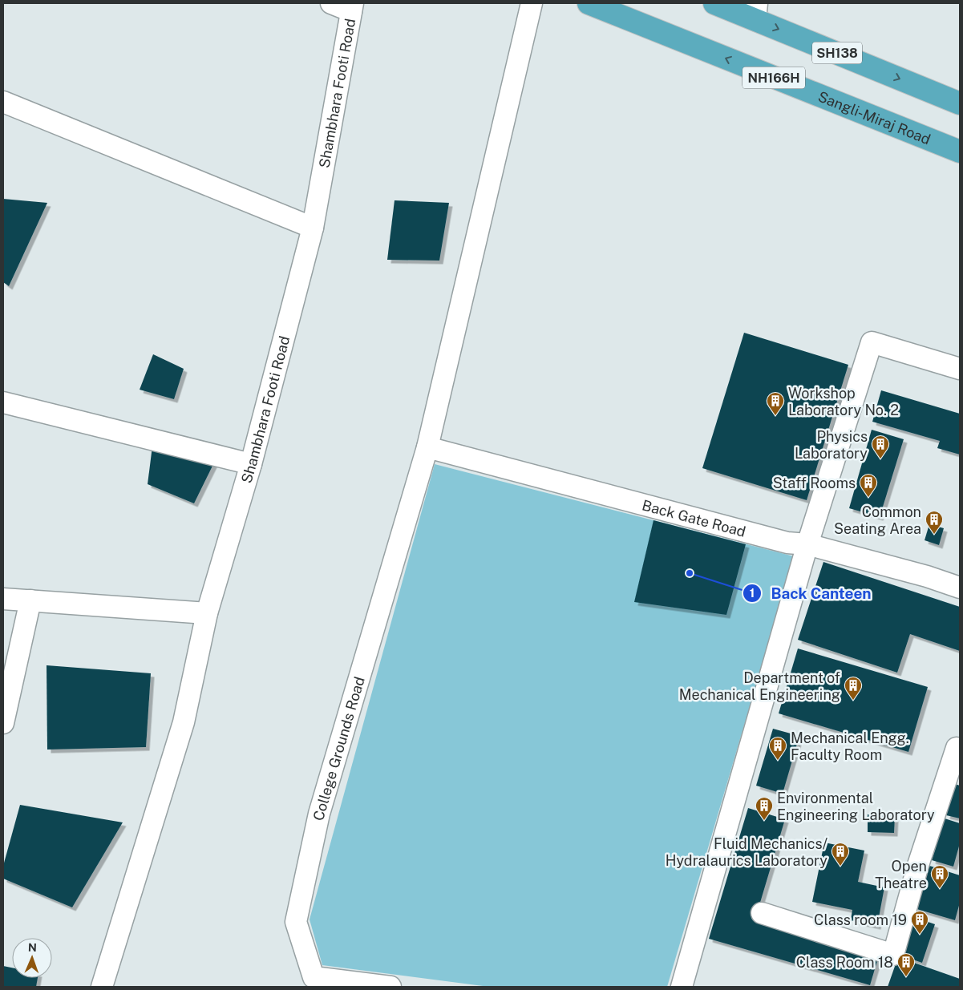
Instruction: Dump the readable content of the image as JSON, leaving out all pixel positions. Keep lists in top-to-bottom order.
{
  "streets": {
    "highway": ["SH138", "NH166H", "Sangli-Miraj Road"],
    "street": ["Shambhara Footi Road", "Back Gate Road", "College Grounds Road"]
  },
  "crossings": [
    ["Back Gate Road", "College Grounds Road"]
  ],
  "places": {
    "building": [
      "Workshop Laboratory No. 2",
      "Physics Laboratory",
      "Staff Rooms",
      "Common Seating Area",
      "Department of Mechanical Engineering",
      "Mechanical Engg. Faculty Room",
      "Environmental Engineering Laboratory",
      "Fluid Mechanics/ Hydralaurics Laboratory",
      "Open Theatre",
      "Class room 19",
      "Class Room 18"
    ],
    "other": ["Back Canteen"]
  },
  "north": "top"
}
